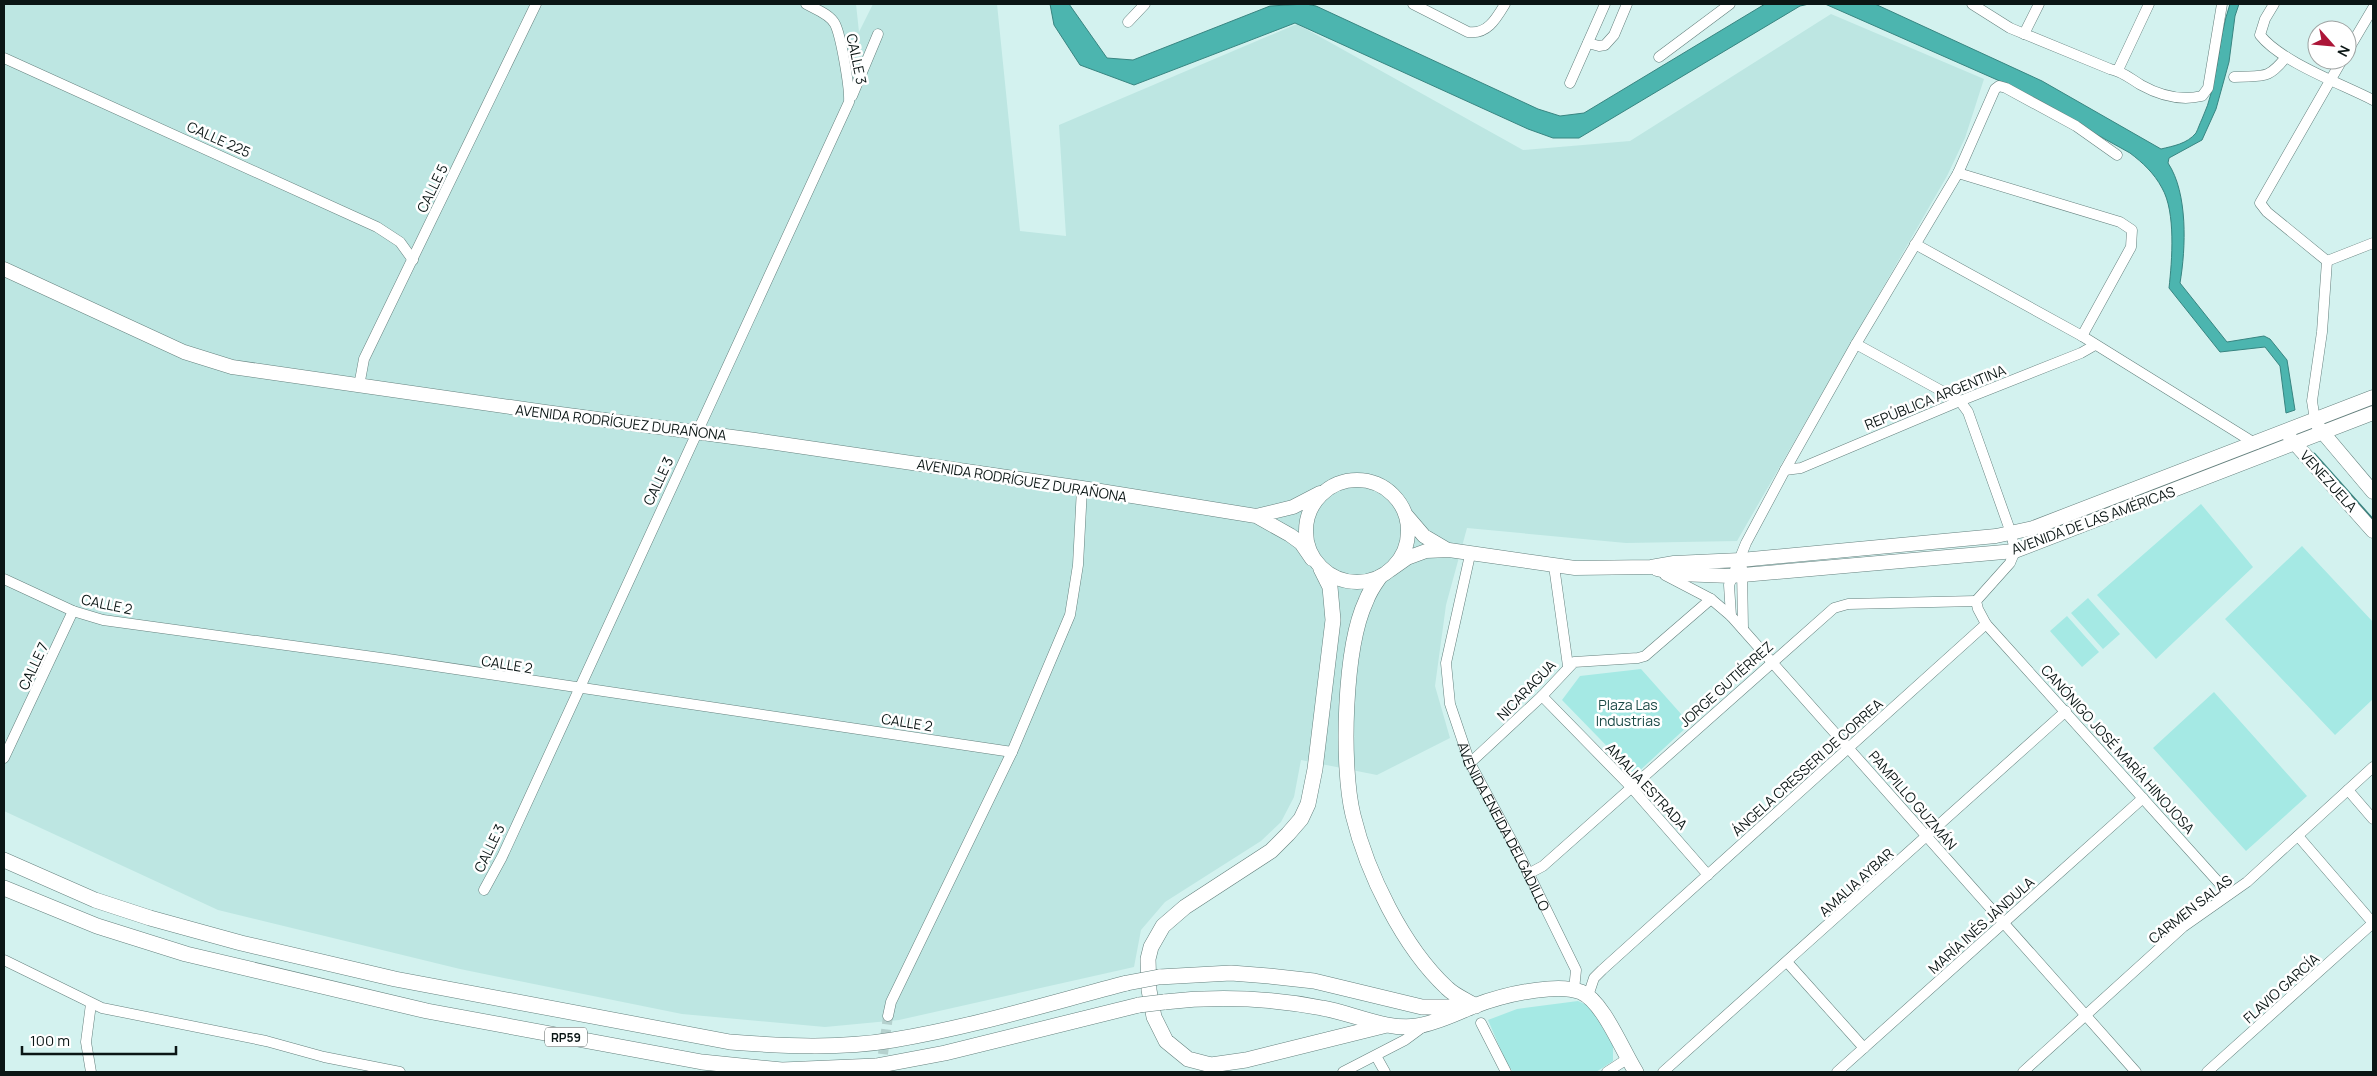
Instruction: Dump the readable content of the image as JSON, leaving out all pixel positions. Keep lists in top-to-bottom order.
{
  "streets": {
    "main road": [
      "AVENIDA RODRÍGUEZ DURAÑONA",
      "VENEZUELA",
      "AVENIDA DE LAS AMÉRICAS",
      "RP59"
    ],
    "street": [
      "CALLE 3",
      "CALLE 225",
      "CALLE 5",
      "REPÚBLICA ARGENTINA",
      "CALLE 2",
      "CALLE 7",
      "JORGE GUTIÉRREZ",
      "NICARAGUA",
      "CANÓNIGO JOSÉ MARÍA HINOJOSA",
      "ÁNGELA CRESSERI DE CORREA",
      "AMALIA ESTRADA",
      "PAMPILLO GUZMÁN",
      "AVENIDA ENEIDA DELGADILLO",
      "AMALIA AYBAR",
      "CARMEN SALAS",
      "MARÍA INÉS JÁNDULA",
      "FLAVIO GARCÍA"
    ]
  },
  "crossings": [
    ["CALLE 3", "AVENIDA RODRÍGUEZ DURAÑONA"],
    ["CALLE 3", "CALLE 2"],
    ["CALLE 225", "CALLE 5"],
    ["CALLE 5", "AVENIDA RODRÍGUEZ DURAÑONA"],
    ["VENEZUELA", "AVENIDA DE LAS AMÉRICAS"],
    ["AVENIDA DE LAS AMÉRICAS", "PAMPILLO GUZMÁN"],
    ["AVENIDA DE LAS AMÉRICAS", "AVENIDA ENEIDA DELGADILLO"],
    ["CALLE 2", "CALLE 7"],
    ["JORGE GUTIÉRREZ", "AMALIA ESTRADA"],
    ["JORGE GUTIÉRREZ", "PAMPILLO GUZMÁN"],
    ["JORGE GUTIÉRREZ", "AVENIDA ENEIDA DELGADILLO"],
    ["NICARAGUA", "AMALIA ESTRADA"],
    ["NICARAGUA", "PAMPILLO GUZMÁN"],
    ["NICARAGUA", "AVENIDA ENEIDA DELGADILLO"],
    ["CANÓNIGO JOSÉ MARÍA HINOJOSA", "ÁNGELA CRESSERI DE CORREA"],
    ["CANÓNIGO JOSÉ MARÍA HINOJOSA", "AMALIA AYBAR"],
    ["CANÓNIGO JOSÉ MARÍA HINOJOSA", "CARMEN SALAS"],
    ["CANÓNIGO JOSÉ MARÍA HINOJOSA", "MARÍA INÉS JÁNDULA"],
    ["ÁNGELA CRESSERI DE CORREA", "AMALIA ESTRADA"],
    ["ÁNGELA CRESSERI DE CORREA", "PAMPILLO GUZMÁN"],
    ["ÁNGELA CRESSERI DE CORREA", "AVENIDA ENEIDA DELGADILLO"],
    ["PAMPILLO GUZMÁN", "AMALIA AYBAR"],
    ["PAMPILLO GUZMÁN", "CARMEN SALAS"],
    ["PAMPILLO GUZMÁN", "MARÍA INÉS JÁNDULA"]
  ],
  "parks": ["Plaza Las Industrias"],
  "scale_bar": "100 m",
  "north": "bottom right"
}
